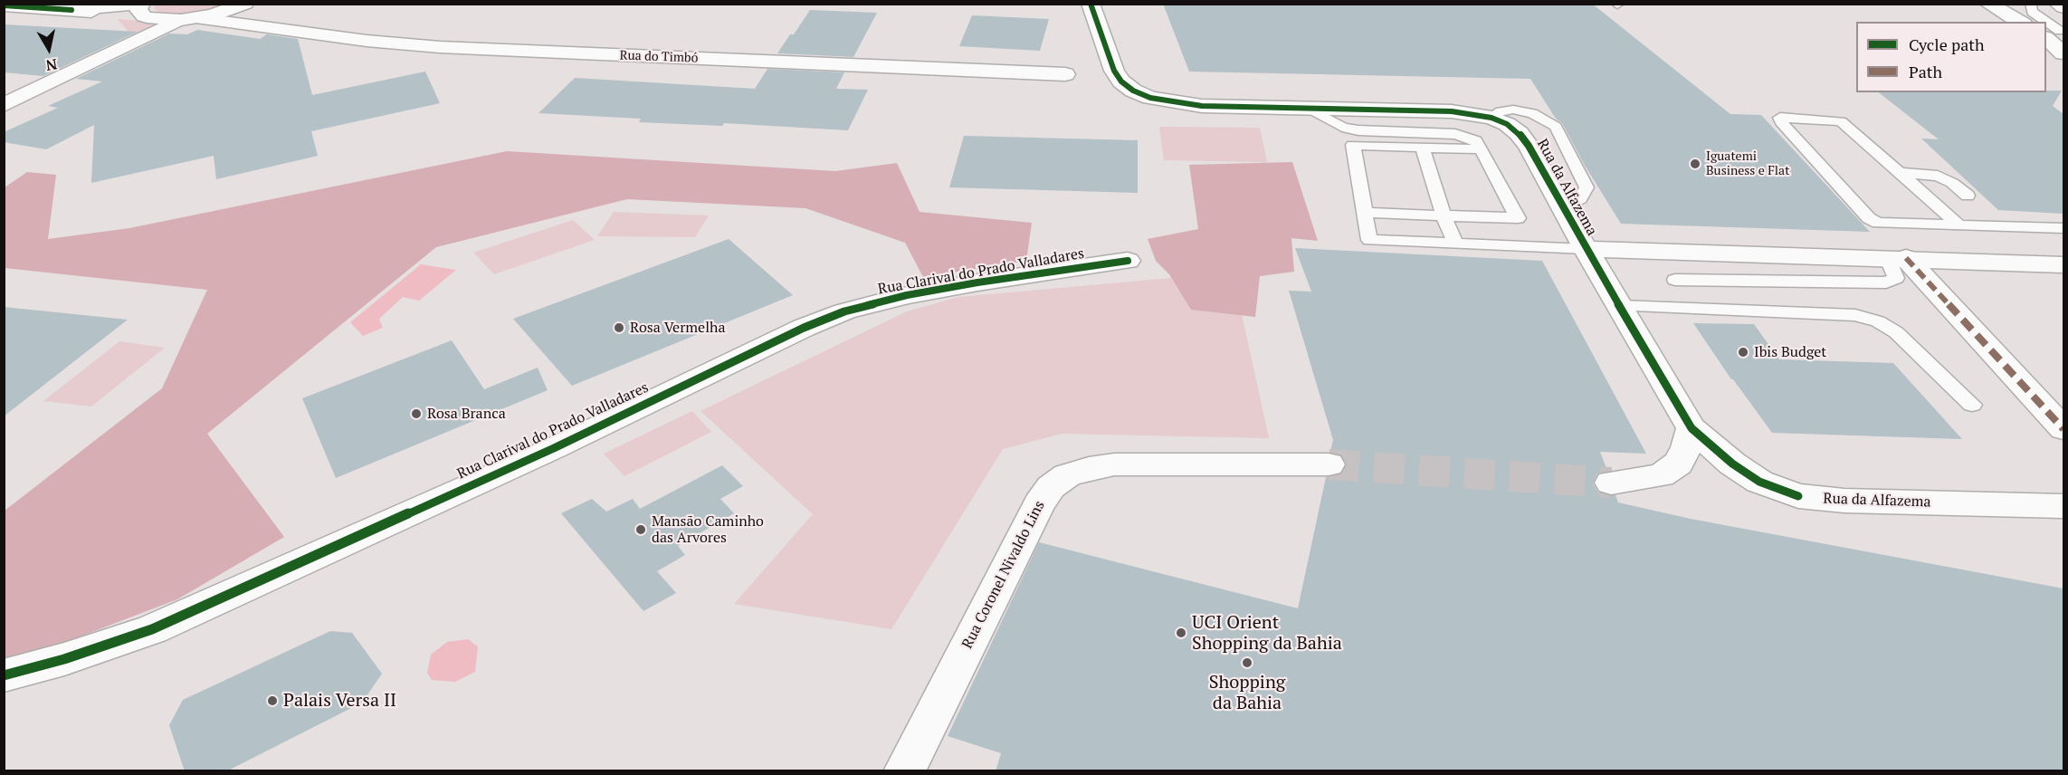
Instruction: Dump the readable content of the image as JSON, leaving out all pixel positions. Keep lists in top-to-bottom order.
{
  "streets": {
    "street": [
      "Rua do Timbó",
      "Rua da Alfazema",
      "Rua Clarival do Prado Valladares",
      "Rua Coronel Nivaldo Lins"
    ]
  },
  "places": [
    "Iguatemi Business e Flat",
    "Rosa Vermelha",
    "Ibis Budget",
    "Rosa Branca",
    "Mansão Caminho das Arvores",
    "UCI Orient Shopping da Bahia",
    "Shopping da Bahia",
    "Palais Versa II"
  ],
  "legend": ["Cycle path", "Path"],
  "north": "bottom"
}
